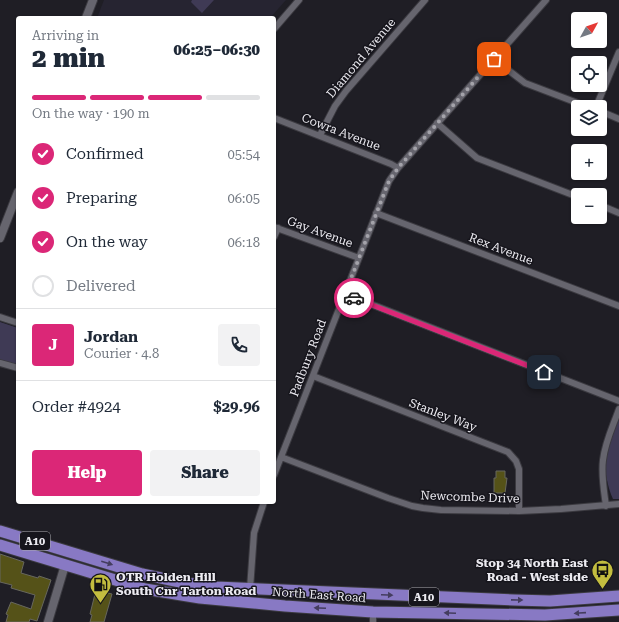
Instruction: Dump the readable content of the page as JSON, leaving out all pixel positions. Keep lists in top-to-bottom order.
{
  "streets": {
    "highway": ["A10", "North East Road"],
    "street": [
      "Diamond Avenue",
      "Cowra Avenue",
      "Gay Avenue",
      "Rex Avenue",
      "Padbury Road",
      "Stanley Way",
      "Newcombe Drive"
    ]
  },
  "crossings": [
    ["Diamond Avenue", "Cowra Avenue"],
    ["Cowra Avenue", "Padbury Road"],
    ["Gay Avenue", "Padbury Road"],
    ["Rex Avenue", "Padbury Road"],
    ["Padbury Road", "Stanley Way"],
    ["Padbury Road", "Newcombe Drive"],
    ["Stanley Way", "Newcombe Drive"]
  ],
  "places": {
    "bus stop": ["Stop 34 North East Road - West side"],
    "fuel station": ["OTR Holden Hill South Cnr Tarton Road"]
  },
  "north": "top right",
  "page": {
    "map_buttons": ["+", "−"],
    "heading": ["2 min", "Arriving in", "06:25–06:30"],
    "panel": [
      "Jordan",
      "Courier · 4.8",
      "Order #4924",
      "$29.96"
    ],
    "bar": "On the way · 190 m",
    "list": [
      ["Confirmed", "05:54"],
      ["Preparing", "06:05"],
      ["On the way", "06:18"],
      "Delivered"
    ],
    "round": "J",
    "buttons": ["Help", "Share"]
  }
}
